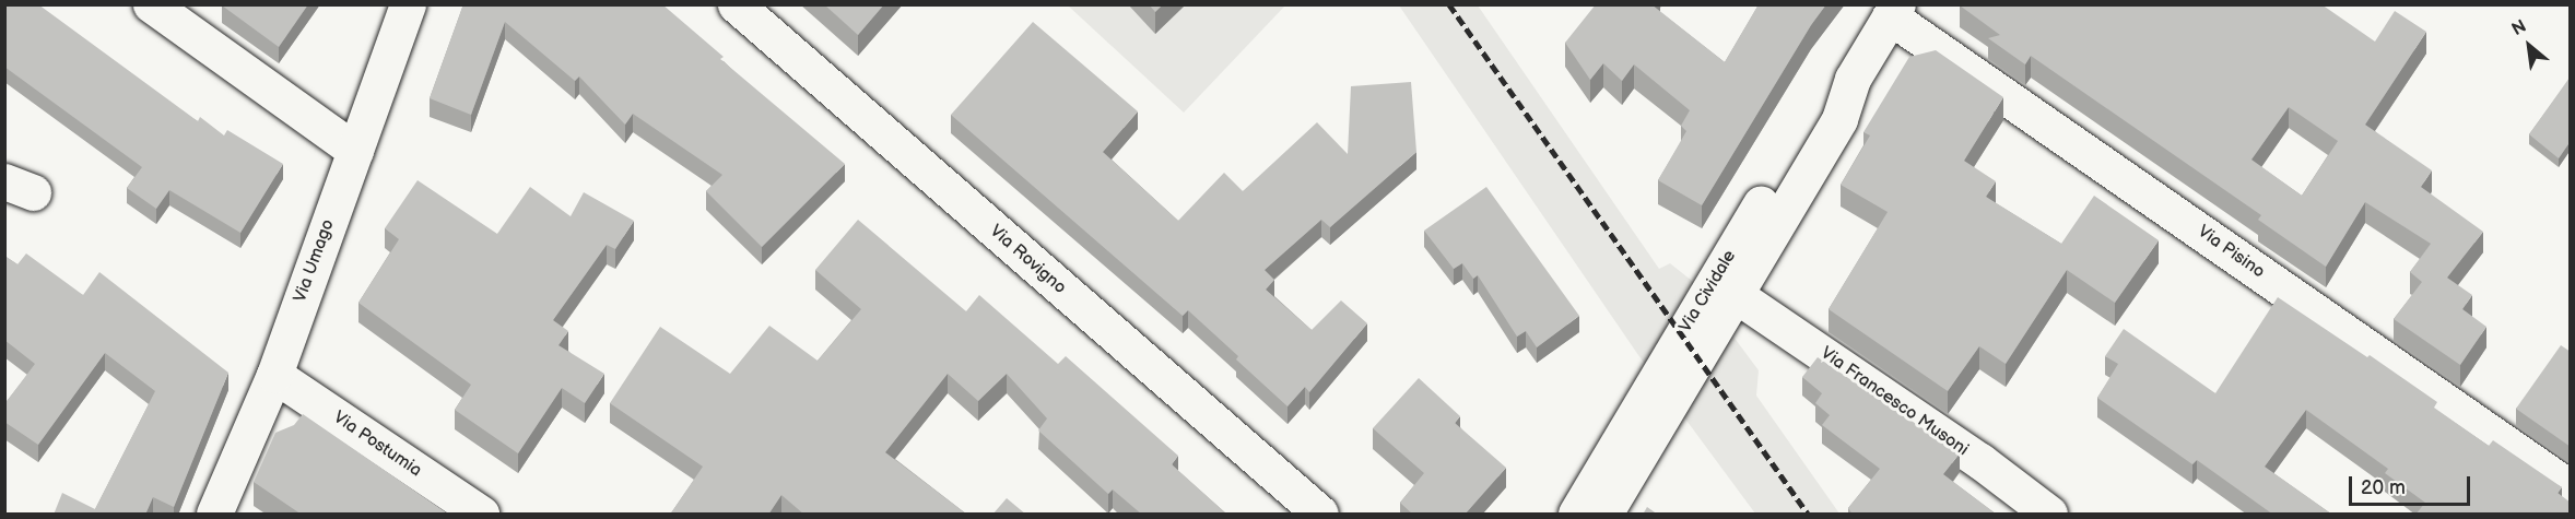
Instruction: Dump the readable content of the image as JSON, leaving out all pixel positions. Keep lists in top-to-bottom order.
{
  "streets": {
    "street": [
      "Via Pisino",
      "Via Rovigno",
      "Via Umago",
      "Via Cividale",
      "Via Francesco Musoni",
      "Via Postumia"
    ]
  },
  "crossings": [
    ["Via Pisino", "Via Cividale"],
    ["Via Umago", "Via Postumia"],
    ["Via Cividale", "Via Francesco Musoni"]
  ],
  "scale_bar": "20 m",
  "north": "top left"
}
